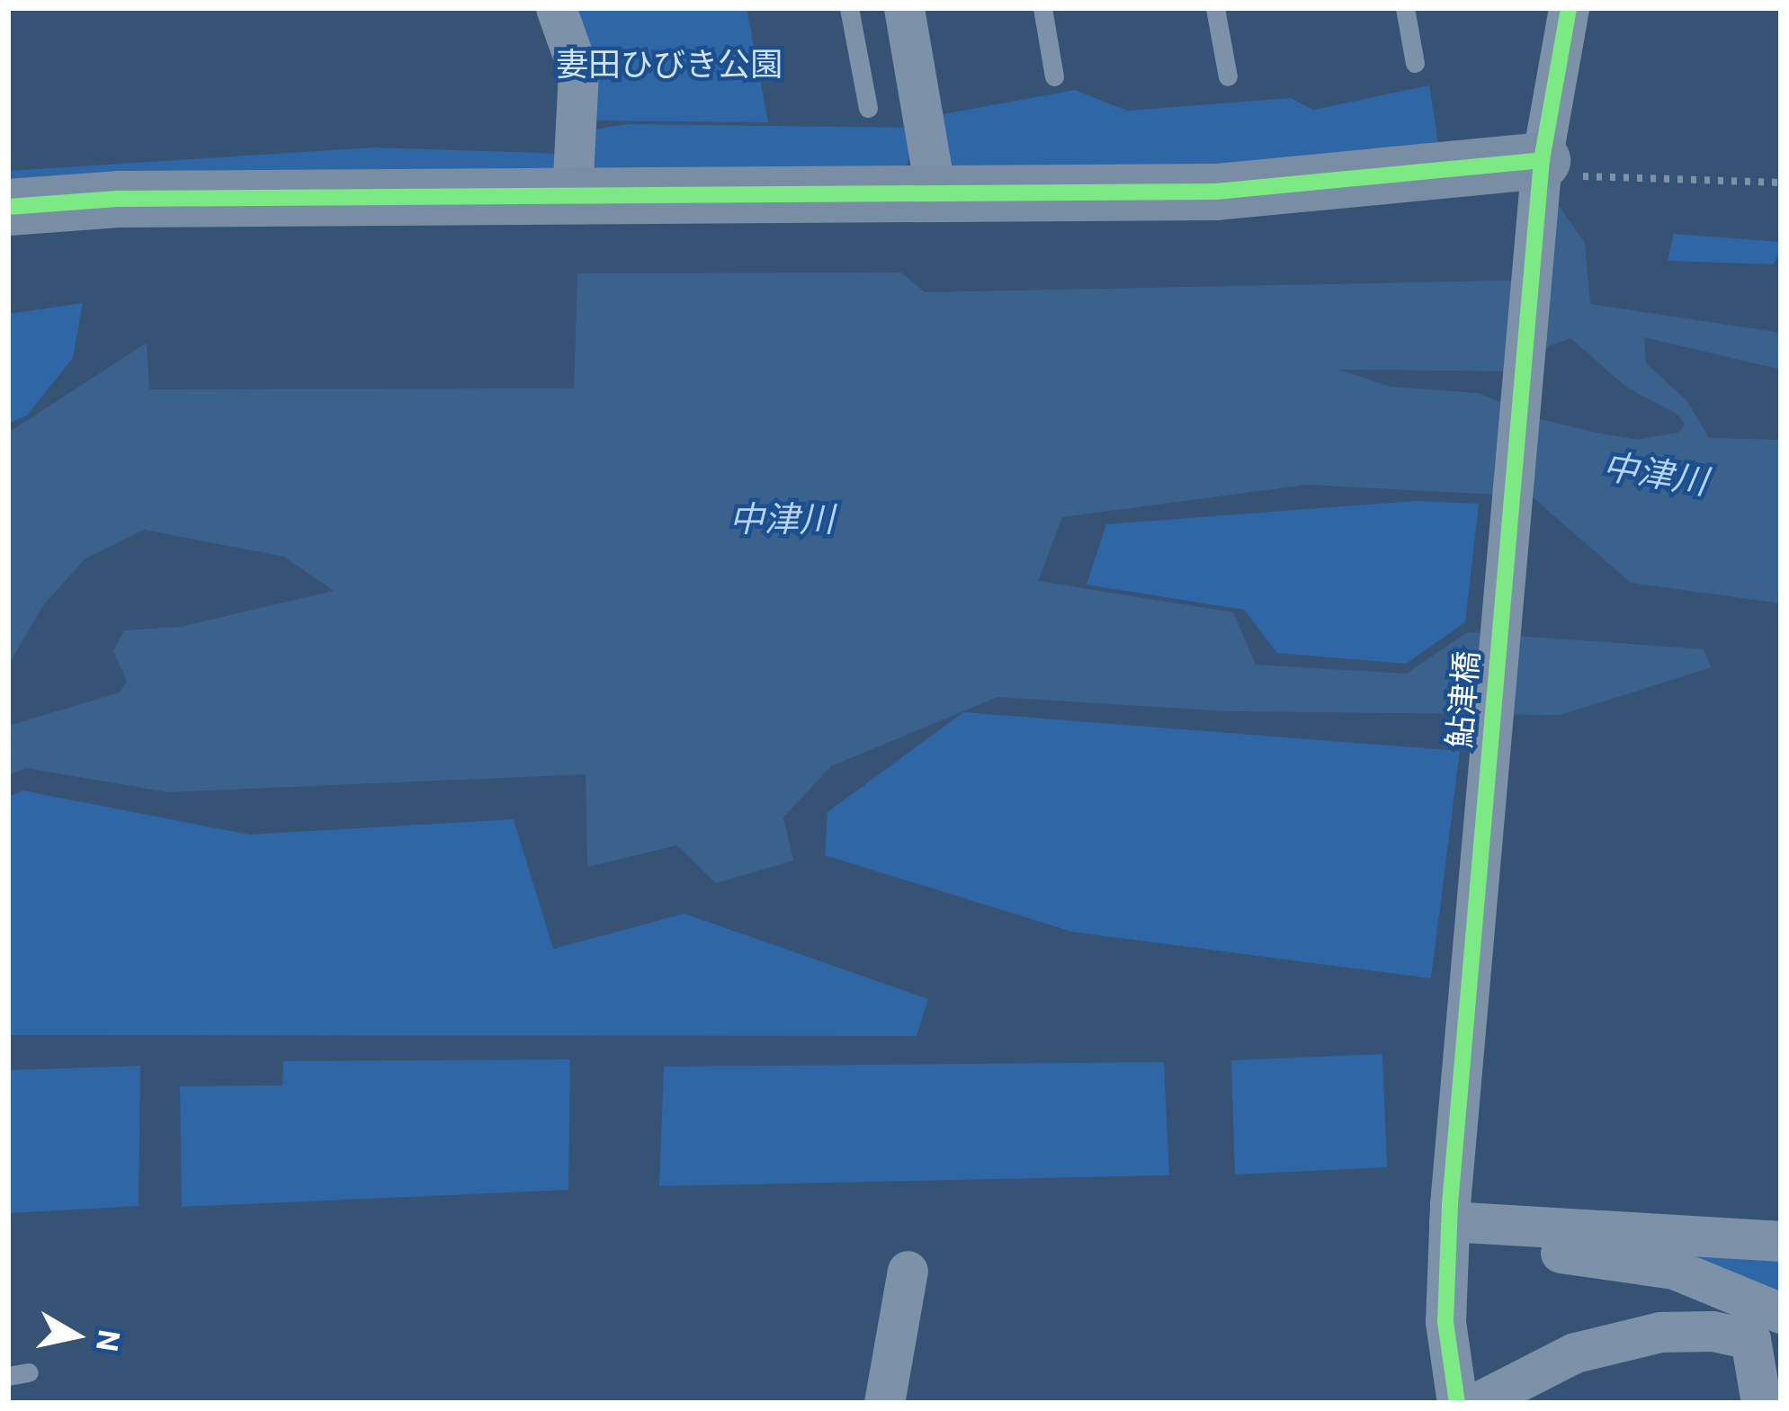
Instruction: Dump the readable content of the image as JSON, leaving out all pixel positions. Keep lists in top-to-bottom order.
{
  "streets": {
    "street": ["鮎津橋"]
  },
  "water": ["中津川"],
  "parks": ["妻田ひびき公園"],
  "north": "right"
}
